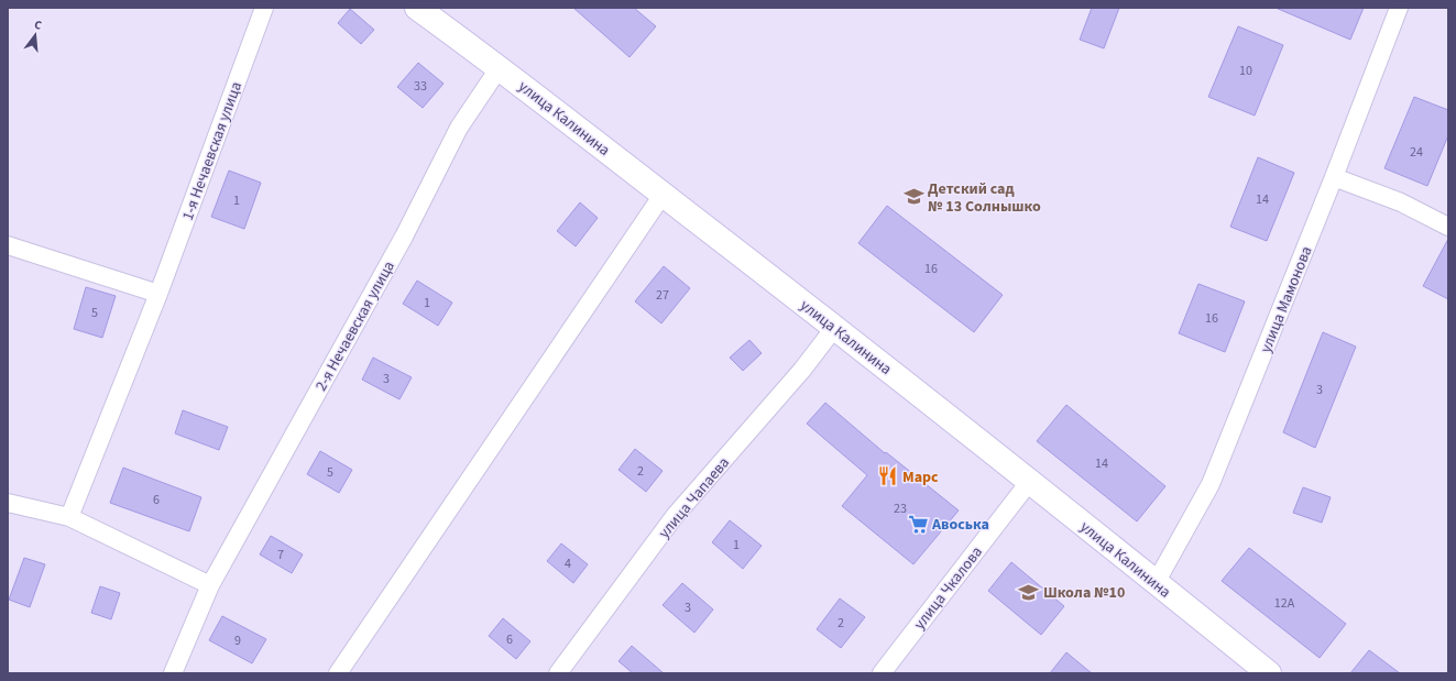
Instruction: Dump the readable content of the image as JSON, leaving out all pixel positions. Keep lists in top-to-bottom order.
{
  "streets": {
    "main road": ["улица Калинина"],
    "street": [
      "1-я Нечаевская улица",
      "улица Мамонова",
      "2-я Нечаевская улица",
      "улица Чапаева",
      "улица Чкалова"
    ]
  },
  "crossings": [
    ["улица Калинина", "улица Мамонова"],
    ["улица Калинина", "2-я Нечаевская улица"],
    ["улица Калинина", "улица Чапаева"],
    ["улица Калинина", "улица Чкалова"]
  ],
  "places": {
    "school or university": ["Детский сад № 13 Солнышко", "Школа №10"],
    "restaurant": ["Марс"],
    "supermarket": ["Авоська"]
  },
  "house_numbers": [
    "10",
    "33",
    "24",
    "14",
    "1",
    "16",
    "27",
    "1",
    "5",
    "16",
    "3",
    "3",
    "14",
    "2",
    "5",
    "6",
    "23",
    "1",
    "7",
    "4",
    "12А",
    "3",
    "2",
    "6",
    "9"
  ],
  "north": "top"
}
